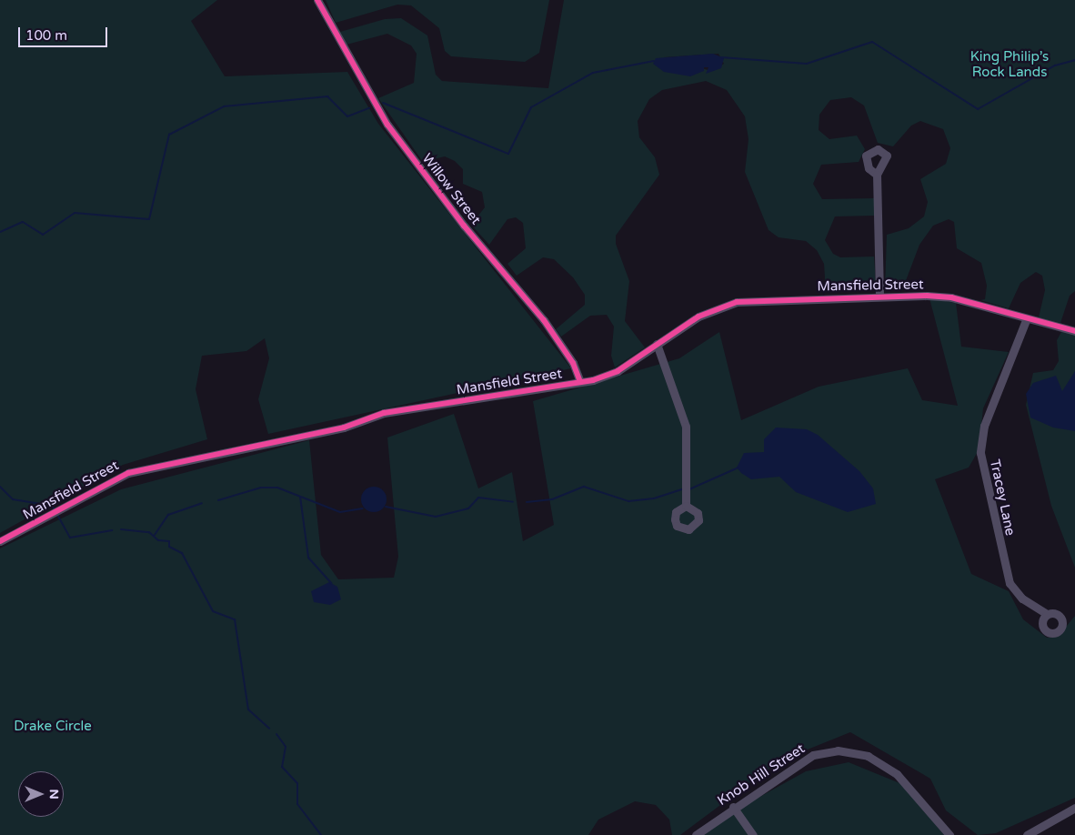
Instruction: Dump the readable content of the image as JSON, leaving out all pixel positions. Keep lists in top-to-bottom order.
{
  "streets": {
    "street": [
      "Willow Street",
      "Mansfield Street",
      "Tracey Lane",
      "Knob Hill Street"
    ]
  },
  "crossings": [
    ["Willow Street", "Mansfield Street"],
    ["Mansfield Street", "Tracey Lane"]
  ],
  "parks": ["King Philip’s Rock Lands", "Drake Circle"],
  "scale_bar": "100 m",
  "north": "right"
}
